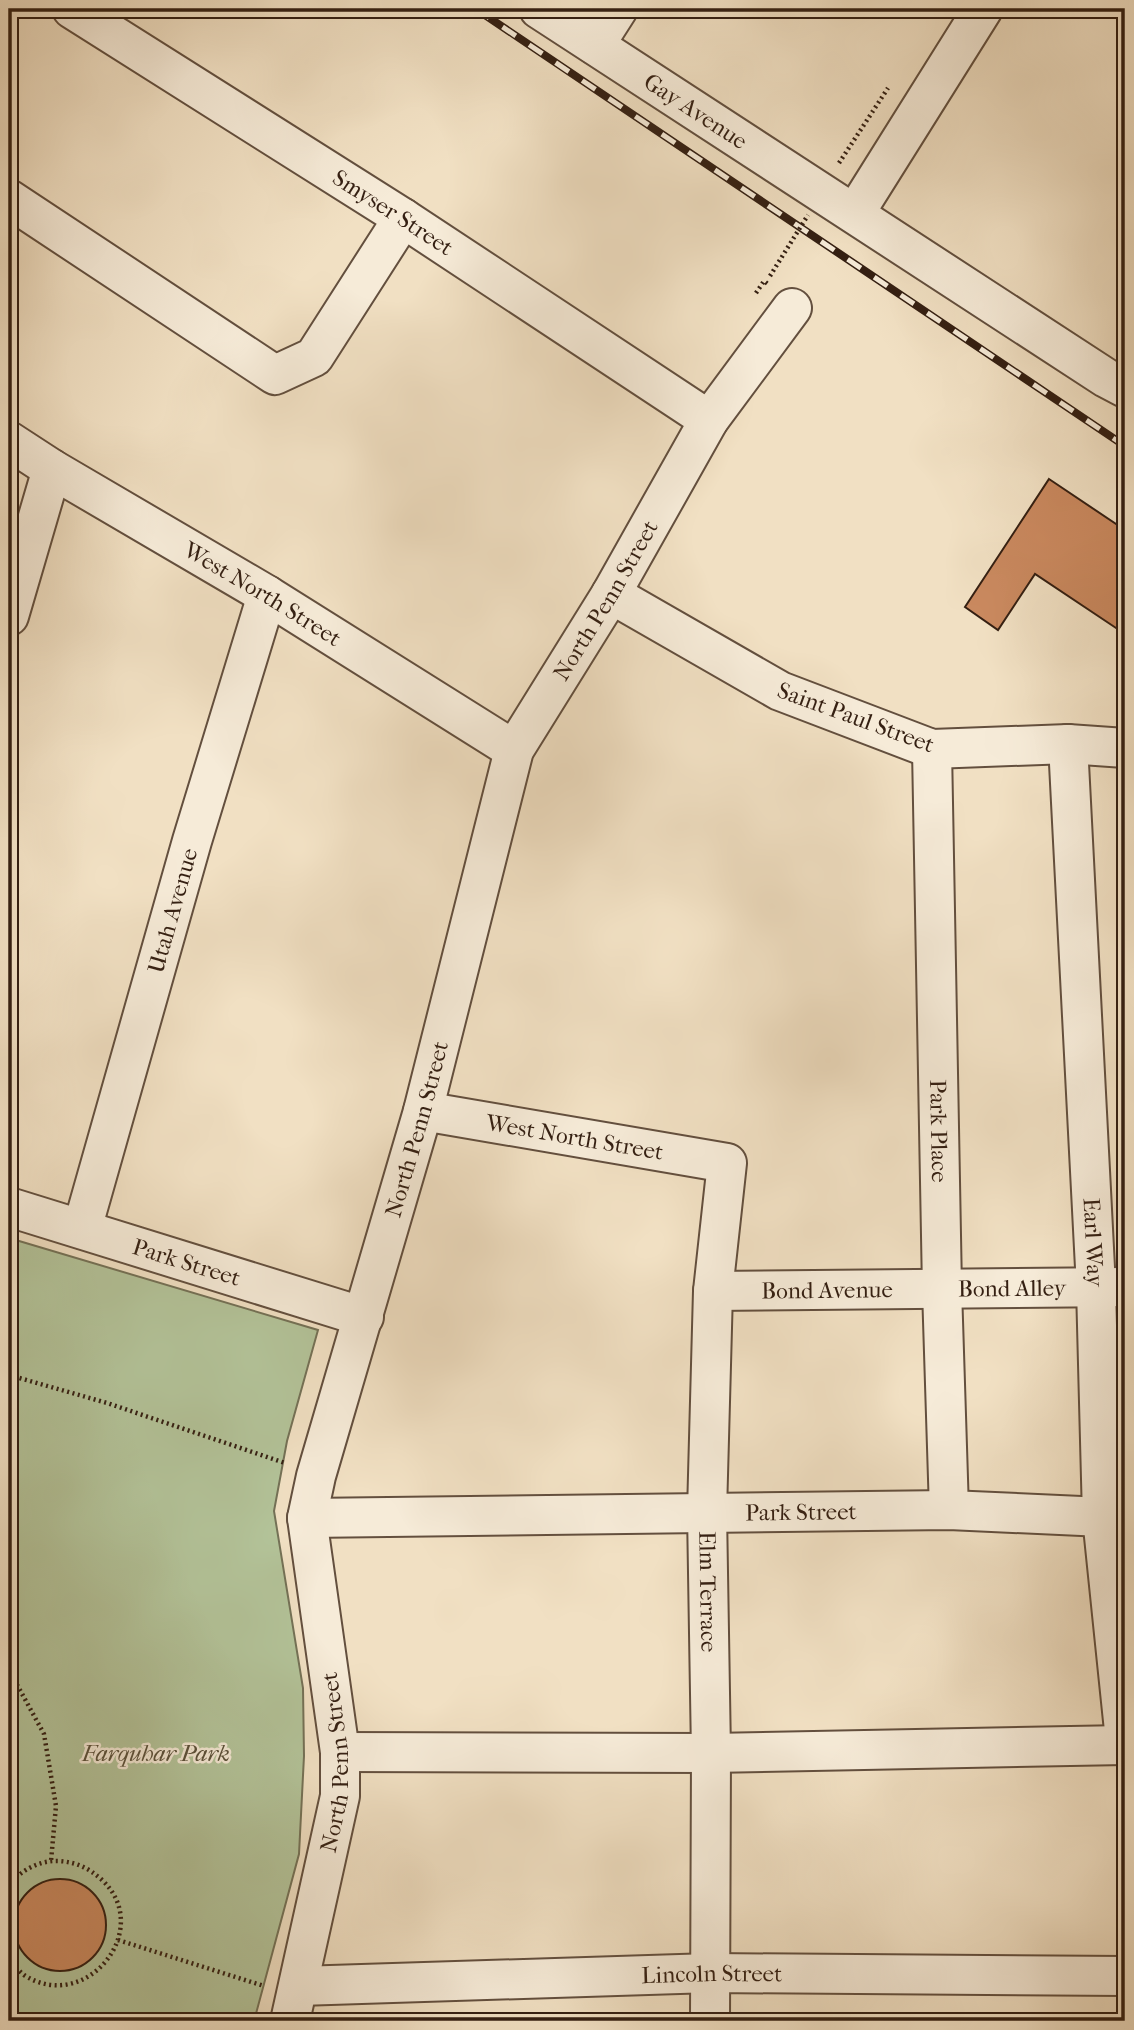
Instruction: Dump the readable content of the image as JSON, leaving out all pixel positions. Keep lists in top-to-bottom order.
{
  "streets": {
    "street": [
      "Gay Avenue",
      "Smyser Street",
      "West North Street",
      "North Penn Street",
      "Saint Paul Street",
      "Utah Avenue",
      "Park Place",
      "Earl Way",
      "Park Street",
      "Bond Alley",
      "Bond Avenue",
      "Elm Terrace",
      "Lincoln Street"
    ]
  },
  "crossings": [
    ["Smyser Street", "North Penn Street"],
    ["West North Street", "North Penn Street"],
    ["West North Street", "Utah Avenue"],
    ["West North Street", "Elm Terrace"],
    ["North Penn Street", "Saint Paul Street"],
    ["North Penn Street", "Park Street"],
    ["North Penn Street", "Lincoln Street"],
    ["Saint Paul Street", "Park Place"],
    ["Saint Paul Street", "Earl Way"],
    ["Utah Avenue", "Park Street"],
    ["Park Place", "Park Street"],
    ["Park Place", "Bond Alley"],
    ["Park Place", "Bond Avenue"],
    ["Earl Way", "Park Street"],
    ["Earl Way", "Bond Alley"],
    ["Park Street", "Elm Terrace"],
    ["Bond Alley", "Bond Avenue"],
    ["Bond Avenue", "Elm Terrace"],
    ["Elm Terrace", "Lincoln Street"]
  ],
  "parks": ["Farquhar Park"]
}
